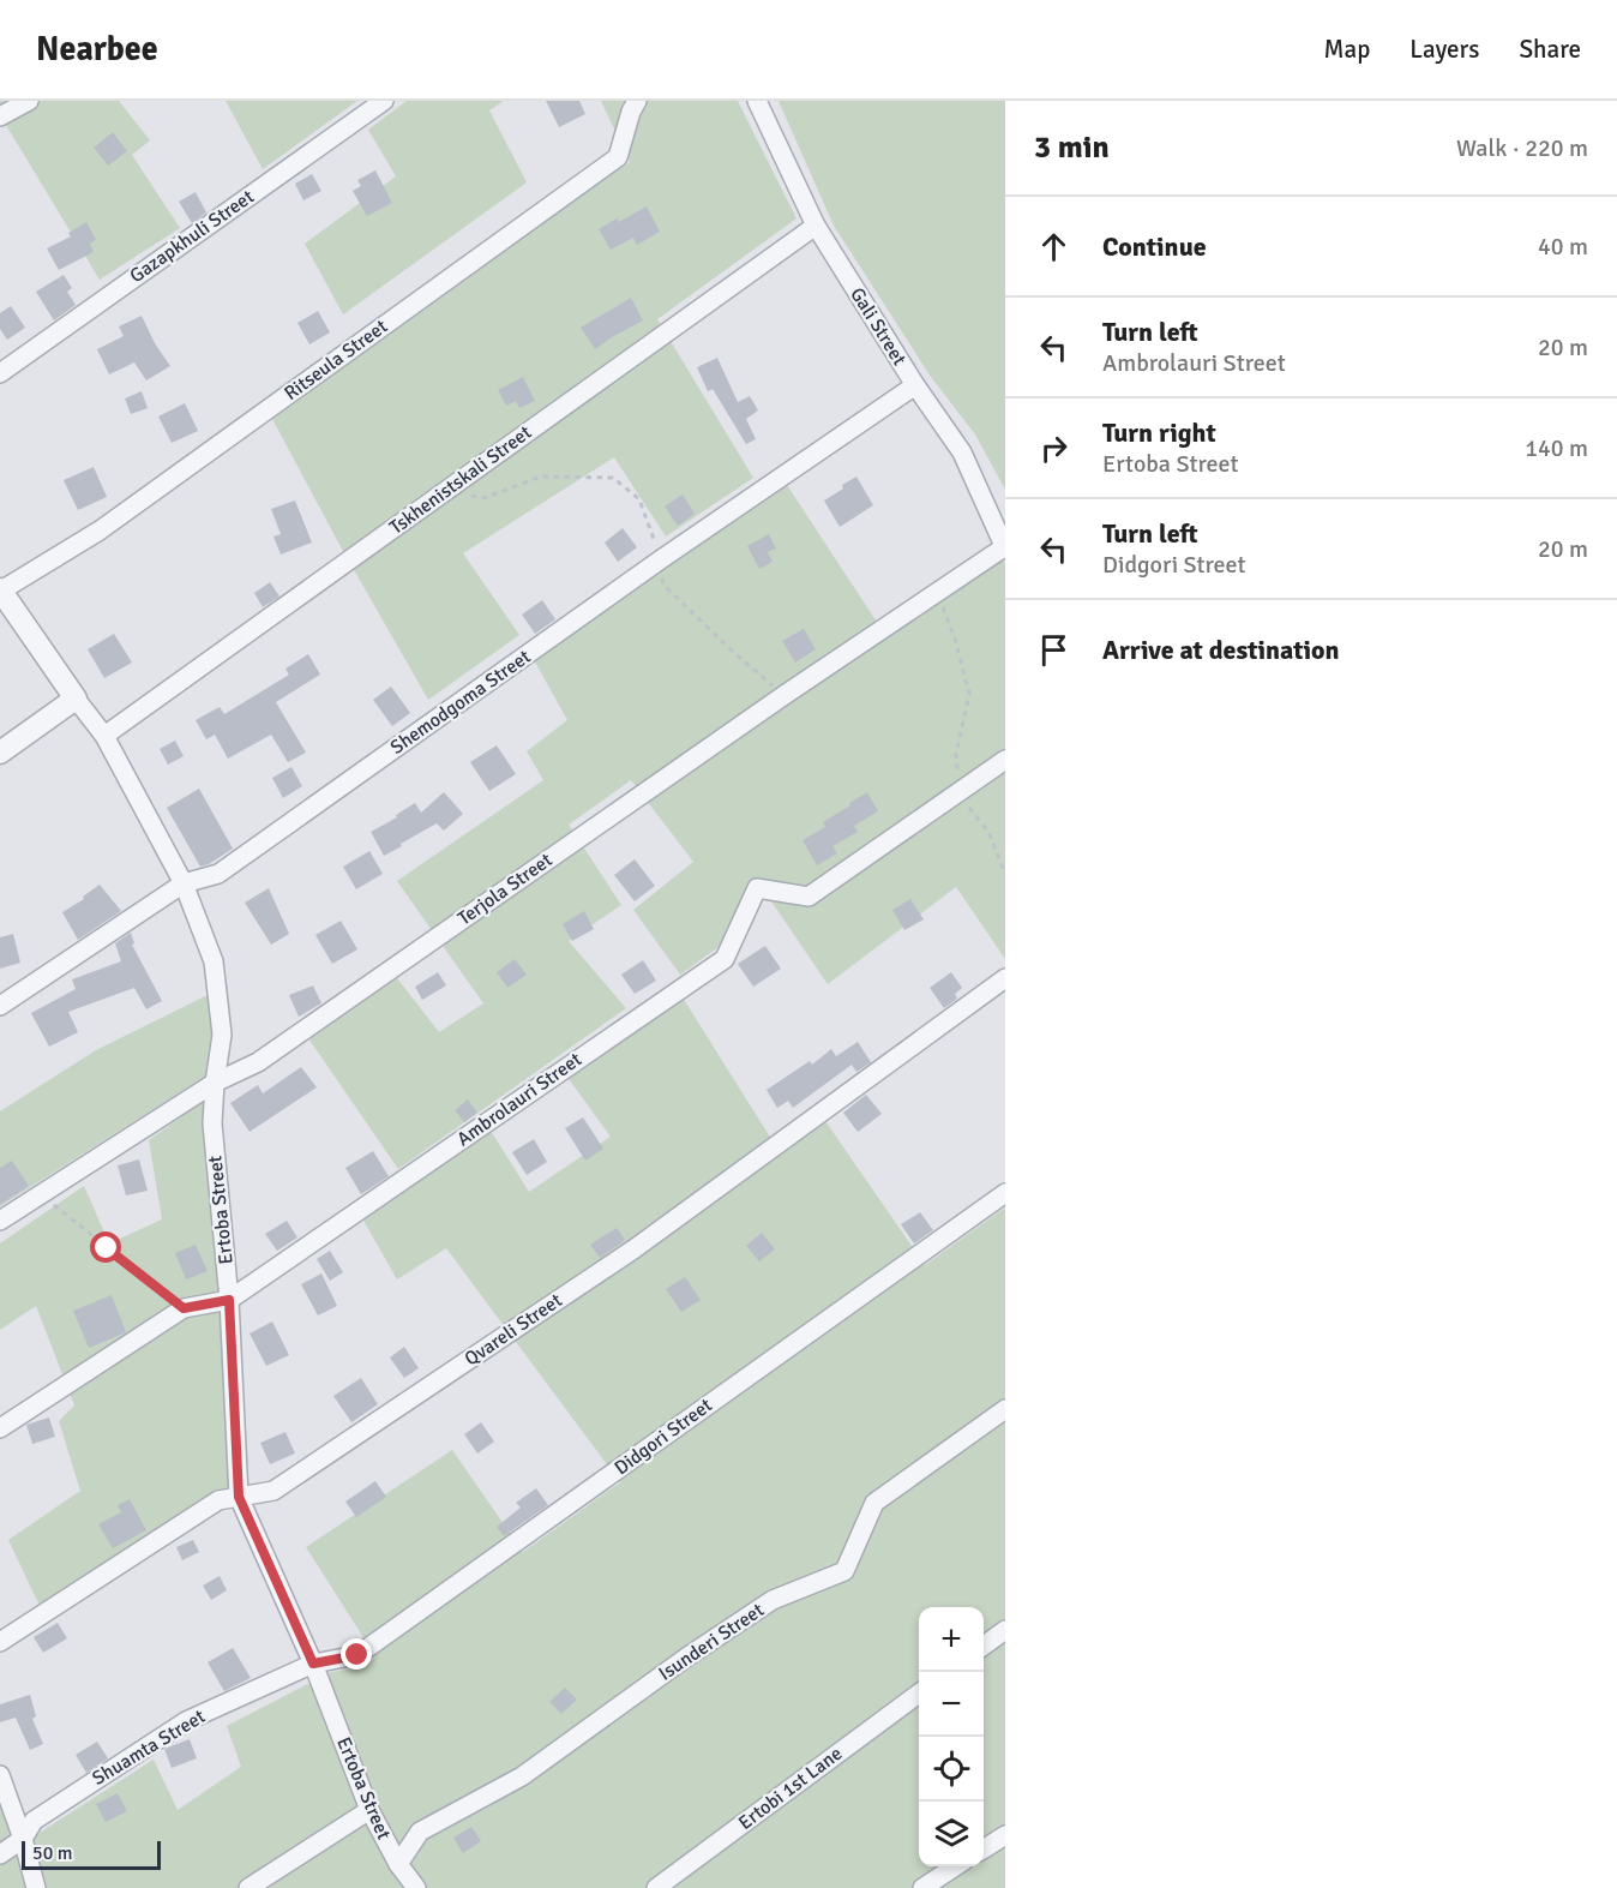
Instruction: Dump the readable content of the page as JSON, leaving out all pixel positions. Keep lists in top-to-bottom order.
{
  "streets": {
    "street": [
      "Gazapkhuli Street",
      "Gali Street",
      "Ritseula Street",
      "Tskhenistskali Street",
      "Shemodgoma Street",
      "Terjola Street",
      "Ambrolauri Street",
      "Ertoba Street",
      "Qvareli Street",
      "Didgori Street",
      "Isunderi Street",
      "Shuamta Street",
      "Ertobi 1st Lane"
    ]
  },
  "crossings": [
    ["Gali Street", "Tskhenistskali Street"],
    ["Gali Street", "Shemodgoma Street"],
    ["Gali Street", "Terjola Street"],
    ["Tskhenistskali Street", "Ertoba Street"],
    ["Shemodgoma Street", "Ertoba Street"],
    ["Terjola Street", "Ertoba Street"],
    ["Ambrolauri Street", "Ertoba Street"],
    ["Ertoba Street", "Qvareli Street"],
    ["Ertoba Street", "Didgori Street"],
    ["Ertoba Street", "Isunderi Street"],
    ["Ertoba Street", "Shuamta Street"],
    ["Didgori Street", "Shuamta Street"]
  ],
  "scale_bar": "50 m",
  "page": {
    "header": "Nearbee",
    "nav": ["Map", "Layers", "Share"],
    "heading": ["3 min", "Walk · 220 m"],
    "list": [
      ["Continue", "40 m"],
      ["Turn left", "Ambrolauri Street", "20 m"],
      ["Turn right", "Ertoba Street", "140 m"],
      ["Turn left", "Didgori Street", "20 m"],
      "Arrive at destination"
    ],
    "map_buttons": ["+", "−"],
    "scale": "50 m"
  }
}
